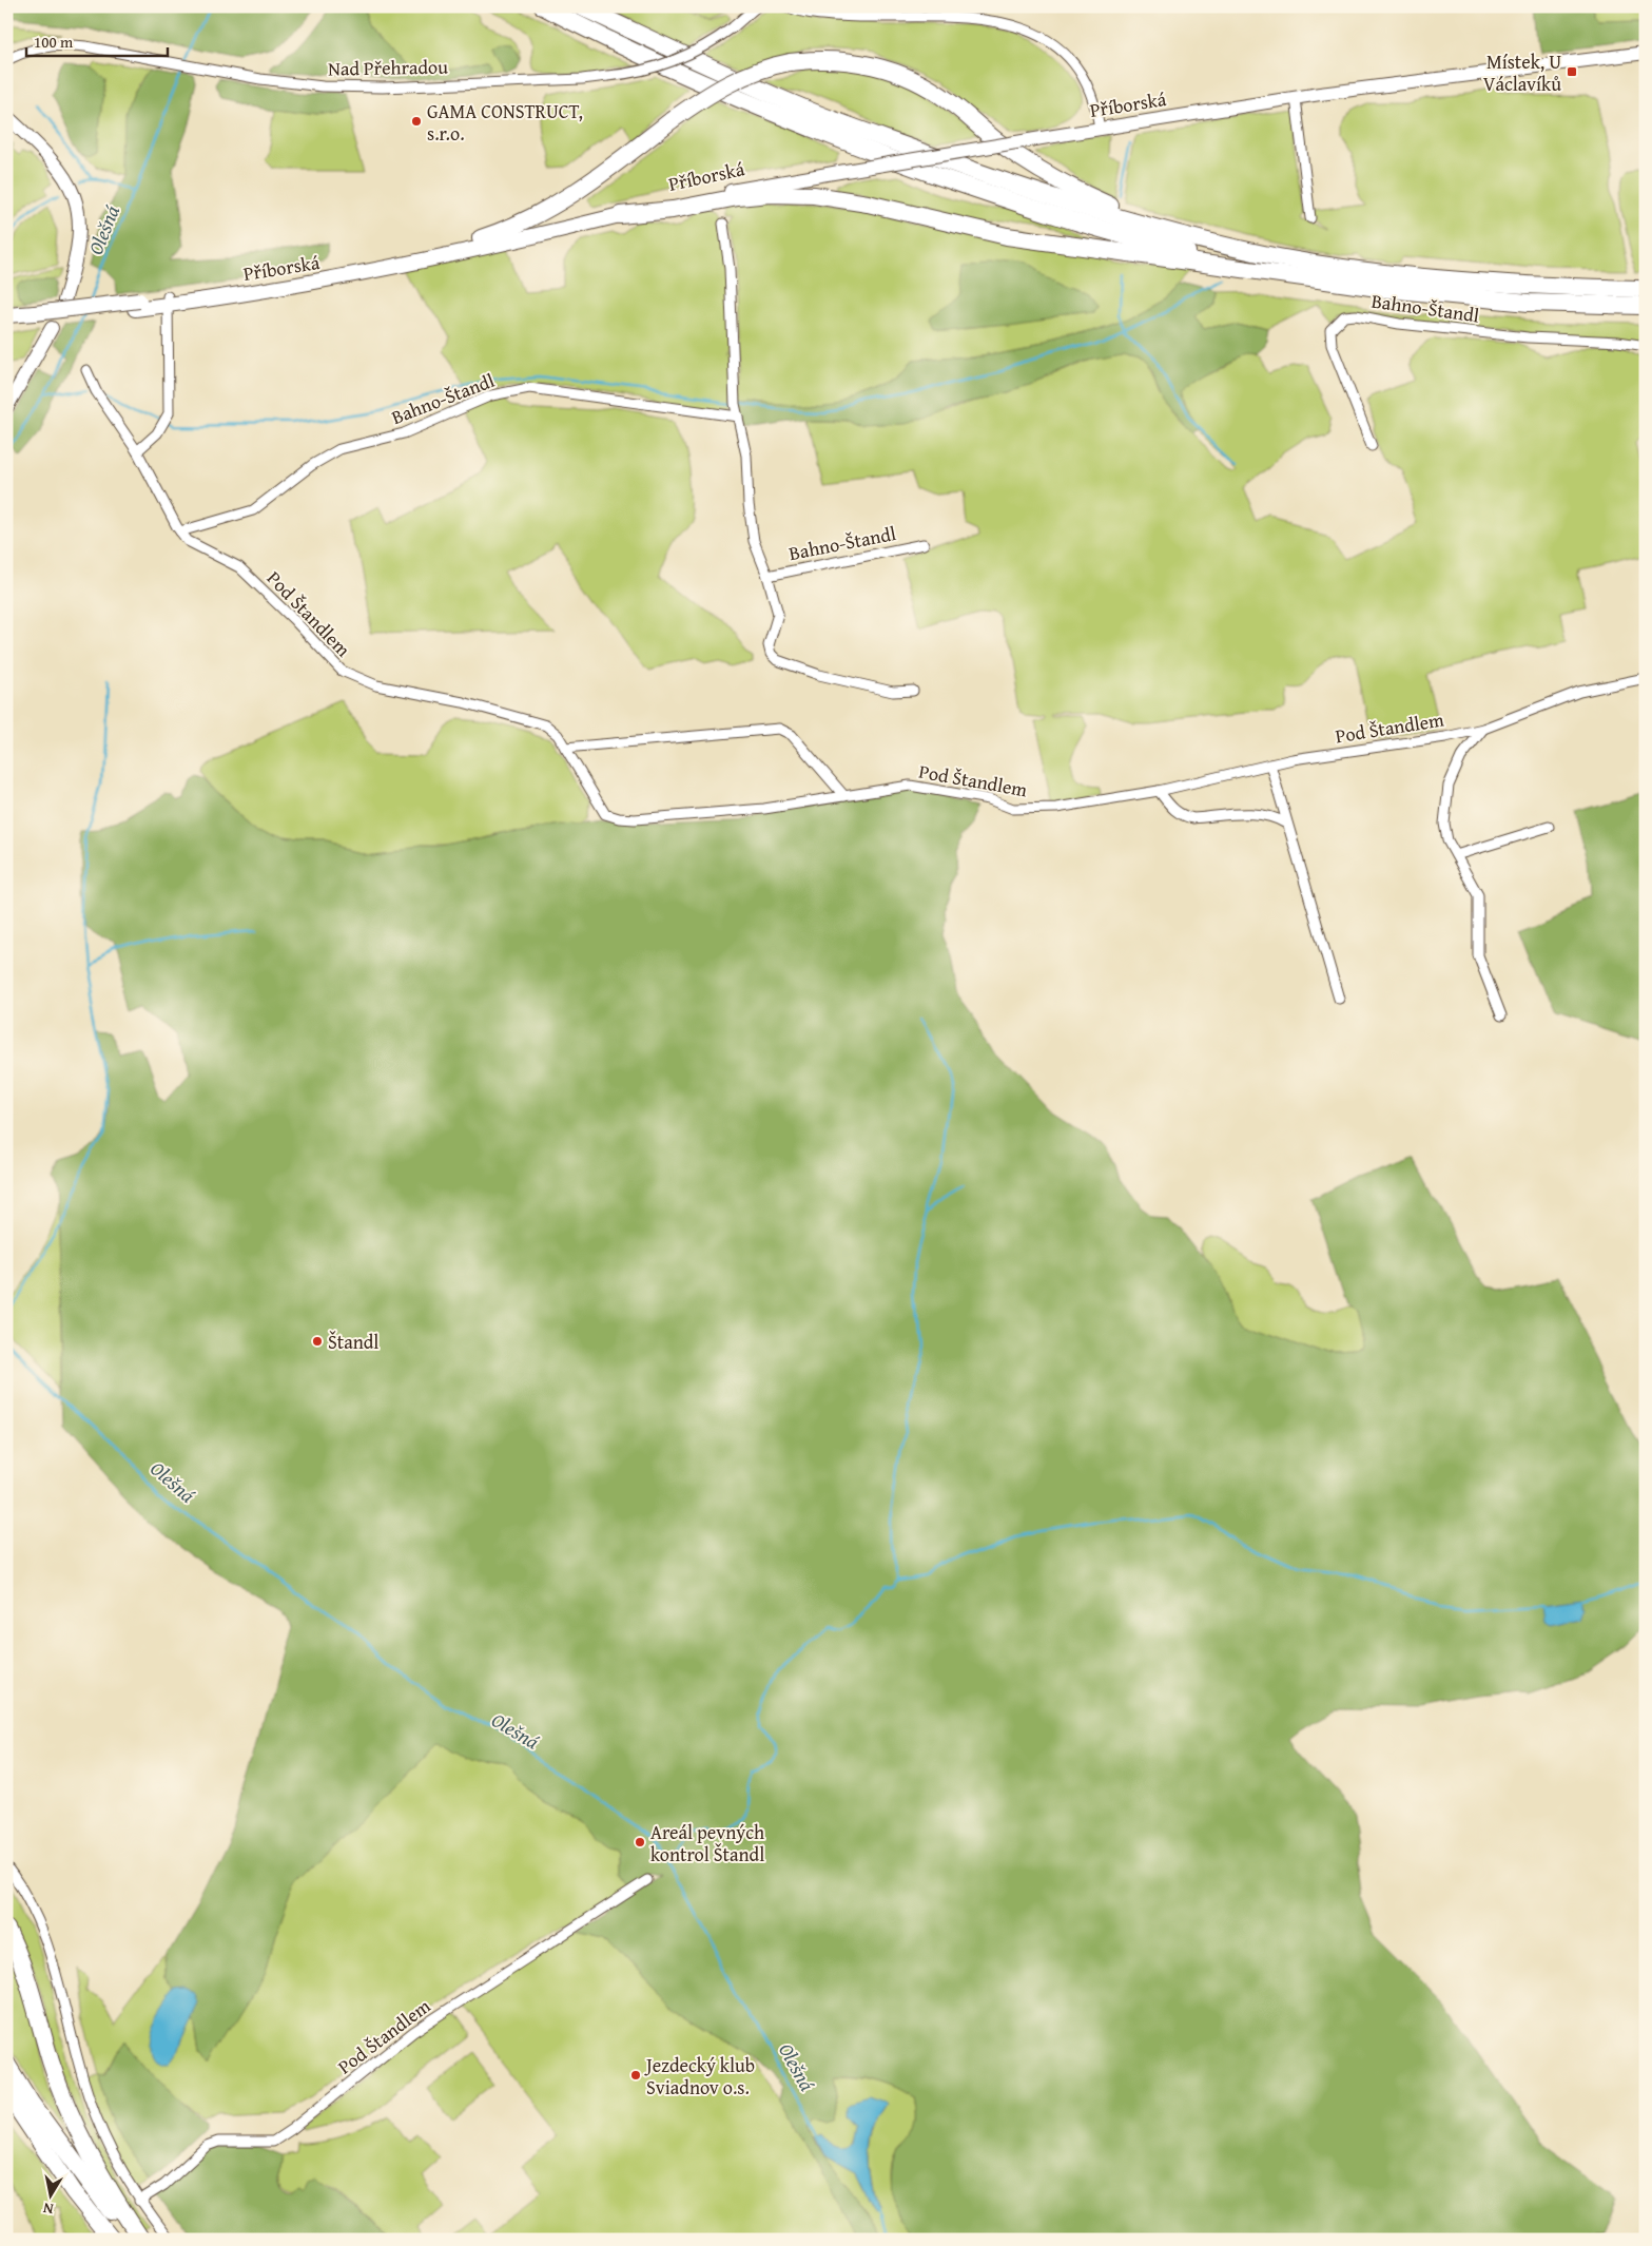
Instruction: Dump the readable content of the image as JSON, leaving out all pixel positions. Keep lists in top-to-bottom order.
{
  "streets": {
    "main road": ["Příborská"],
    "street": ["Nad Přehradou", "Bahno-Štandl", "Pod Štandlem"]
  },
  "crossings": [
    ["Bahno-Štandl", "Pod Štandlem"]
  ],
  "water": ["Olešná"],
  "places": {
    "transit": ["Místek, U Václavíků"],
    "other": [
      "GAMA CONSTRUCT, s.r.o.",
      "Štandl",
      "Areál pevných kontrol Štandl",
      "Jezdecký klub Sviadnov o.s."
    ]
  },
  "scale_bar": "100 m",
  "north": "bottom"
}
